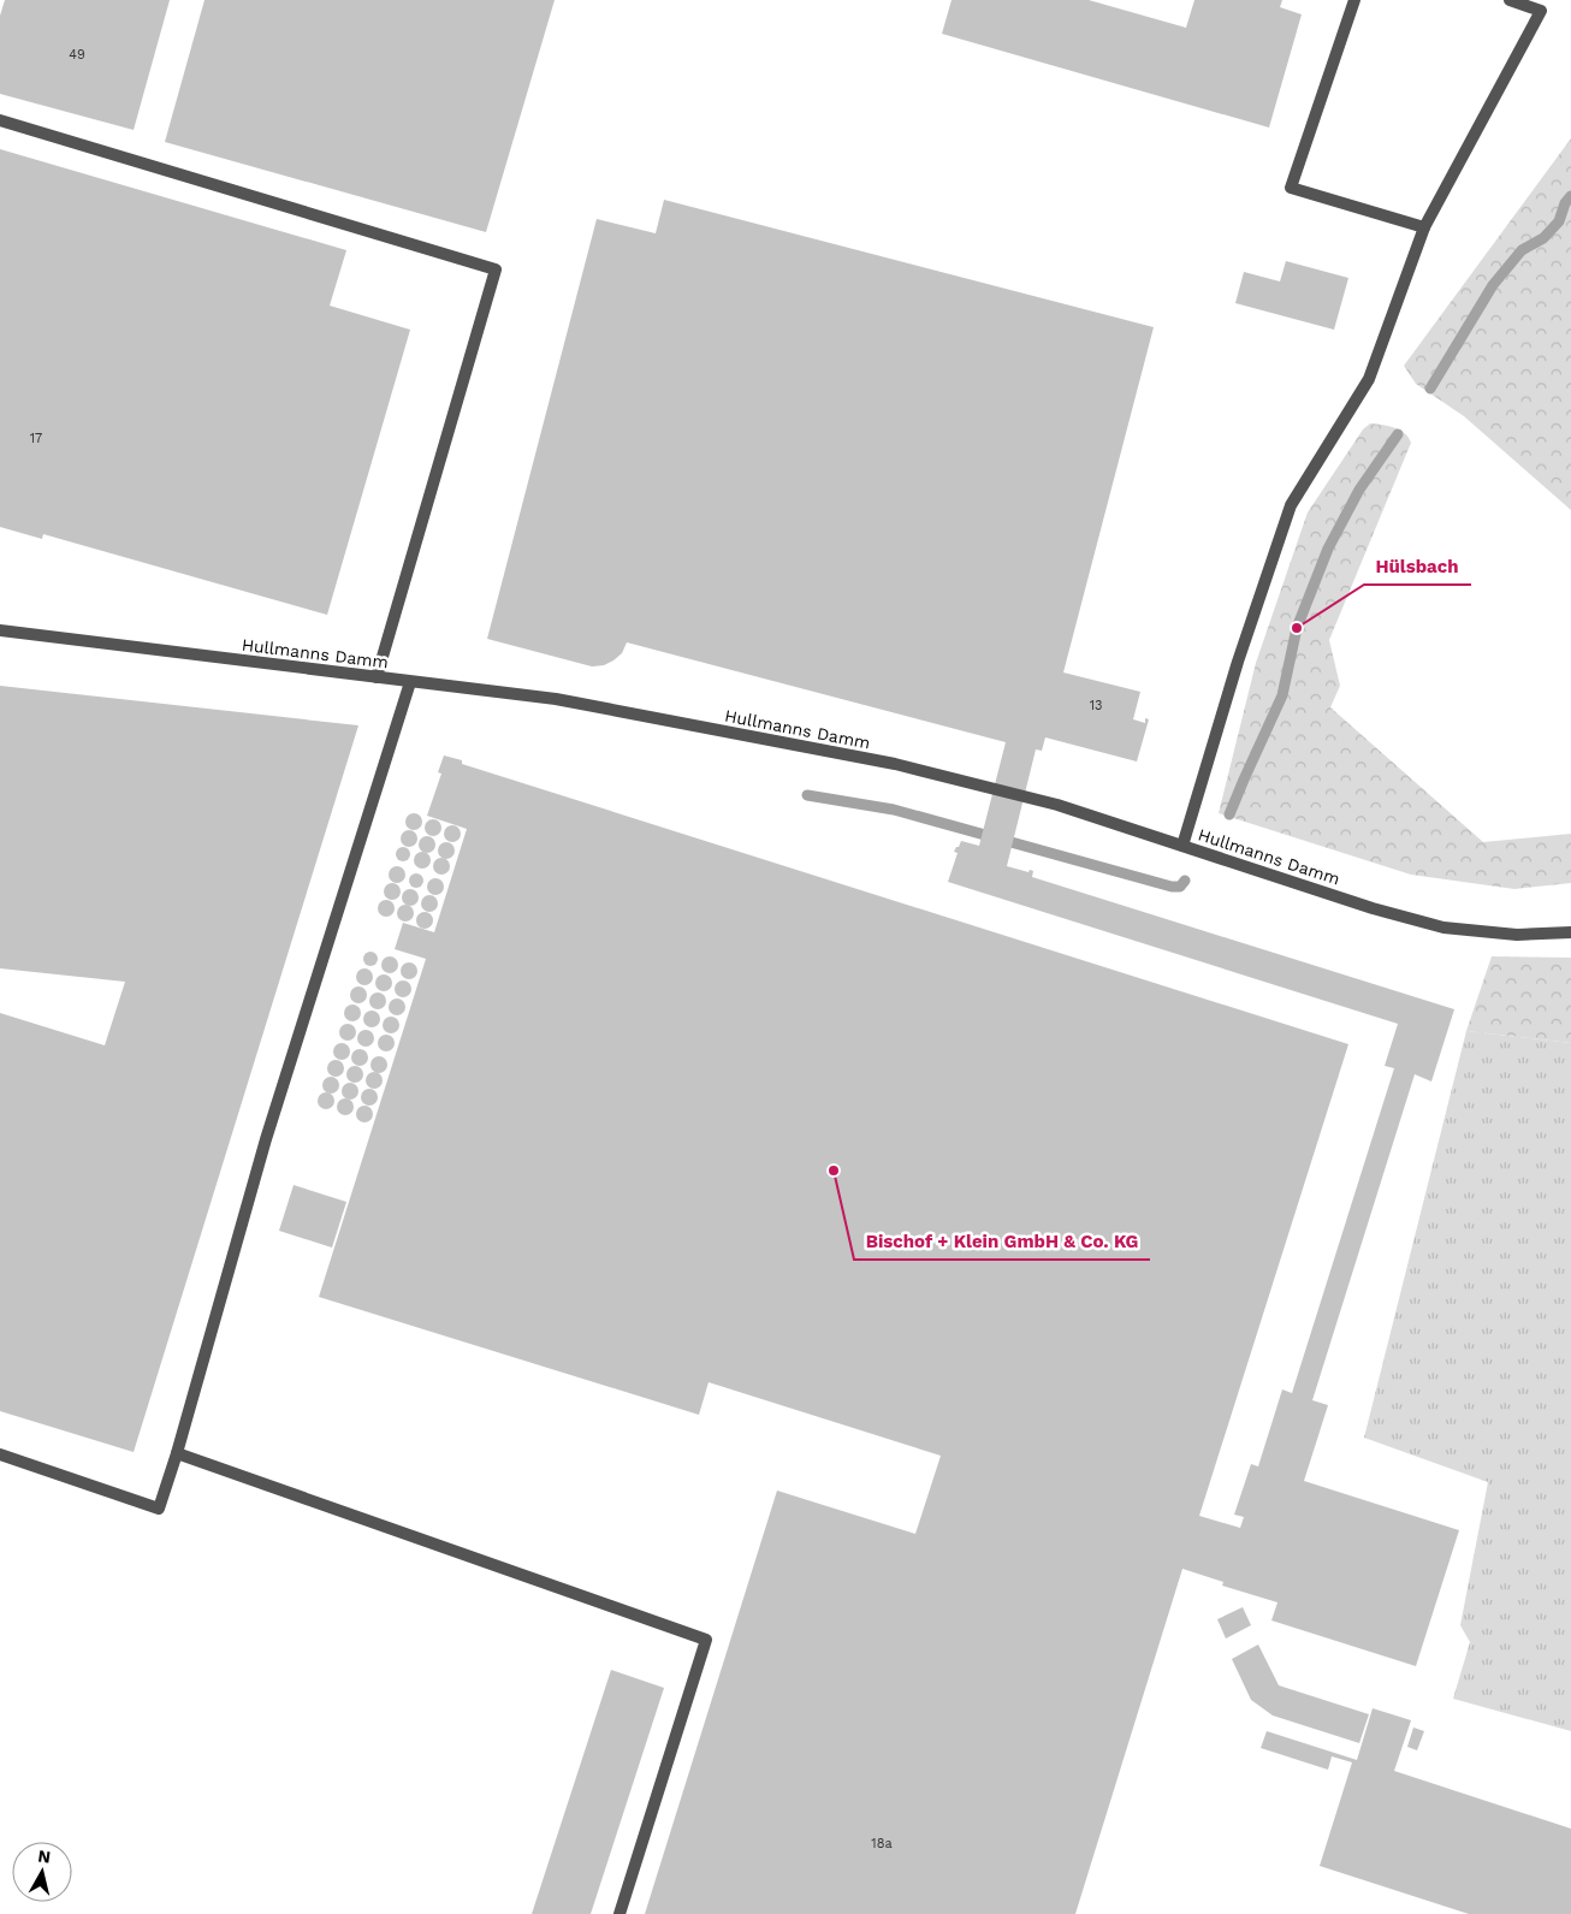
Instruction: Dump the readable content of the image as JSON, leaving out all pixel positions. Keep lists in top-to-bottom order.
{
  "streets": {
    "street": ["Hullmanns Damm"]
  },
  "places": ["Hülsbach", "Bischof + Klein GmbH & Co. KG"],
  "house_numbers": [
    "49",
    "17",
    "13",
    "18a"
  ],
  "north": "top"
}
